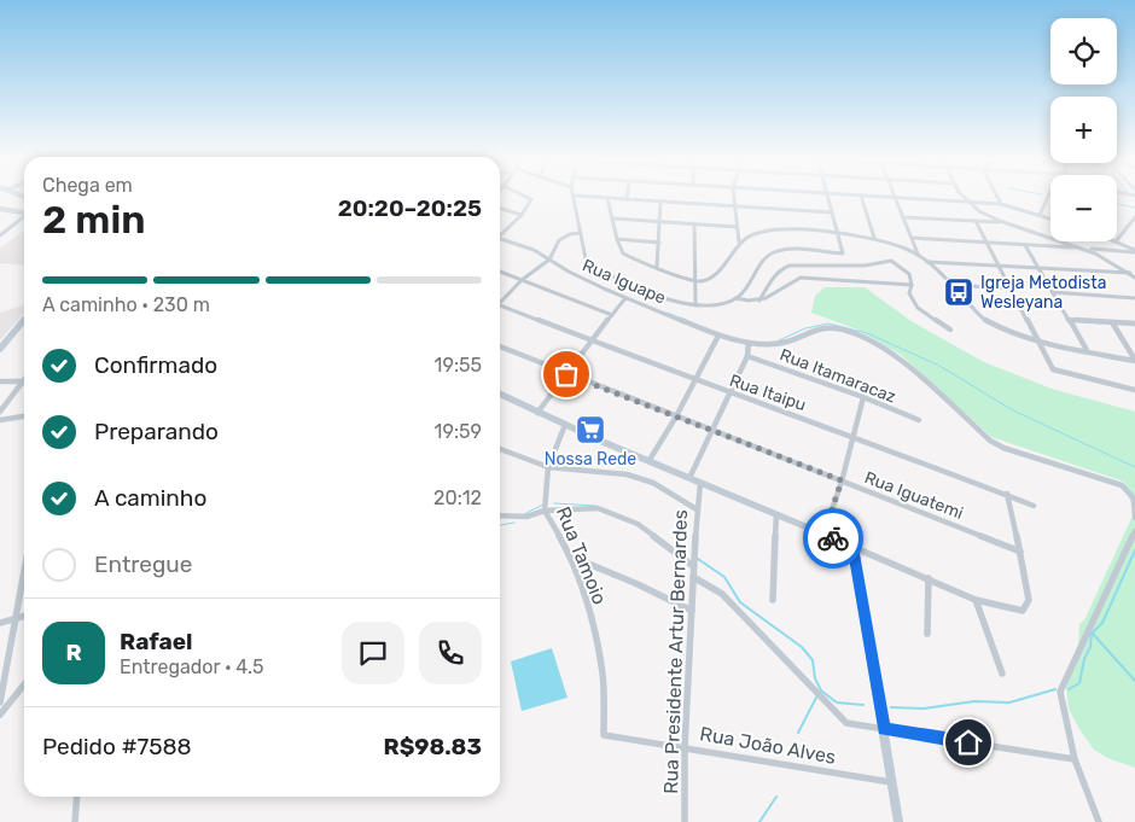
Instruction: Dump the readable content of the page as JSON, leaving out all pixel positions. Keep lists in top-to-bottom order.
{
  "streets": {
    "street": [
      "Rua Iguape",
      "Rua Itamaracaz",
      "Rua Itaipu",
      "Rua Iguatemi",
      "Rua Tamoio",
      "Rua Presidente Artur Bernardes",
      "Rua João Alves"
    ]
  },
  "crossings": [
    ["Rua Tamoio", "Rua João Alves"],
    ["Rua Presidente Artur Bernardes", "Rua João Alves"]
  ],
  "places": {
    "bus stop": ["Igreja Metodista Wesleyana"],
    "supermarket": ["Nossa Rede"]
  },
  "page": {
    "map_buttons": ["+", "−"],
    "heading": ["2 min", "Chega em", "20:20–20:25"],
    "panel": [
      "Rafael",
      "Entregador · 4.5",
      "Pedido #7588",
      "R$98.83"
    ],
    "bar": "A caminho · 230 m",
    "list": [
      ["Confirmado", "19:55"],
      ["Preparando", "19:59"],
      ["A caminho", "20:12"],
      "Entregue"
    ],
    "round": "R"
  }
}
